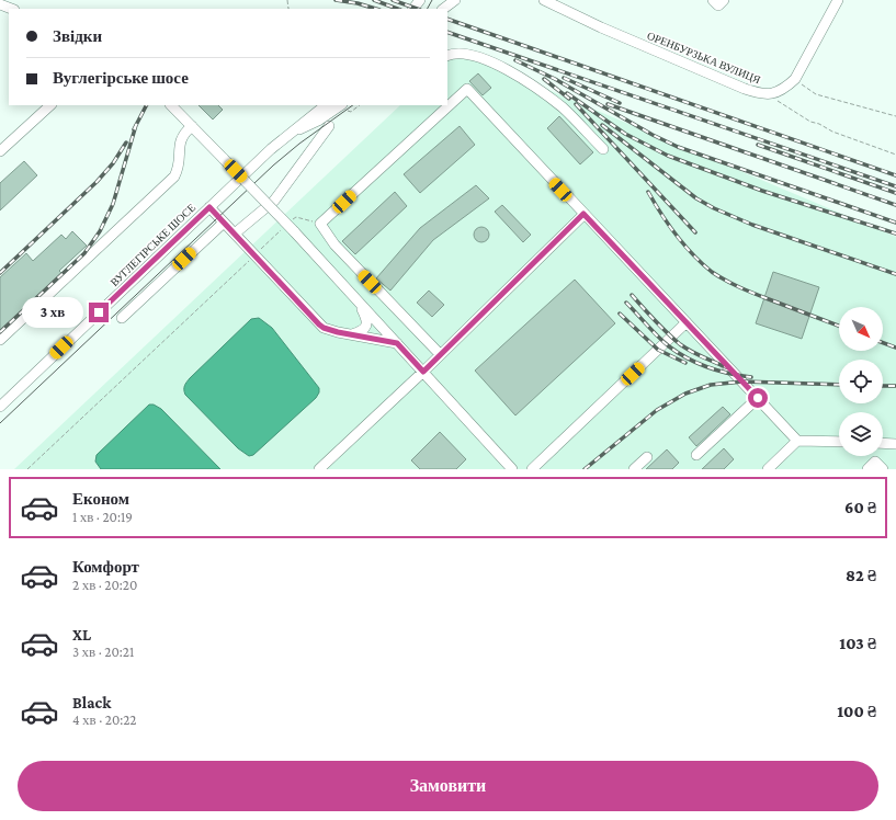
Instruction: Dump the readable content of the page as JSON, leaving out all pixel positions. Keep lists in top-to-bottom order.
{
  "streets": {
    "street": ["ОРЕНБУРЗЬКА ВУЛИЦЯ", "ВУГЛЕГІРСЬКЕ ШОСЕ"]
  },
  "north": "bottom right",
  "page": {
    "banner": ["Звідки", "Вуглегірське шосе"],
    "bubble": "3 хв",
    "list": [
      {
        "name": "Економ",
        "note": "1 хв · 20:19",
        "value": "60 ₴"
      },
      {
        "name": "Комфорт",
        "note": "2 хв · 20:20",
        "value": "82 ₴"
      },
      {
        "name": "XL",
        "note": "3 хв · 20:21",
        "value": "103 ₴"
      },
      {
        "name": "Black",
        "note": "4 хв · 20:22",
        "value": "100 ₴"
      }
    ],
    "buttons": "Замовити"
  }
}
